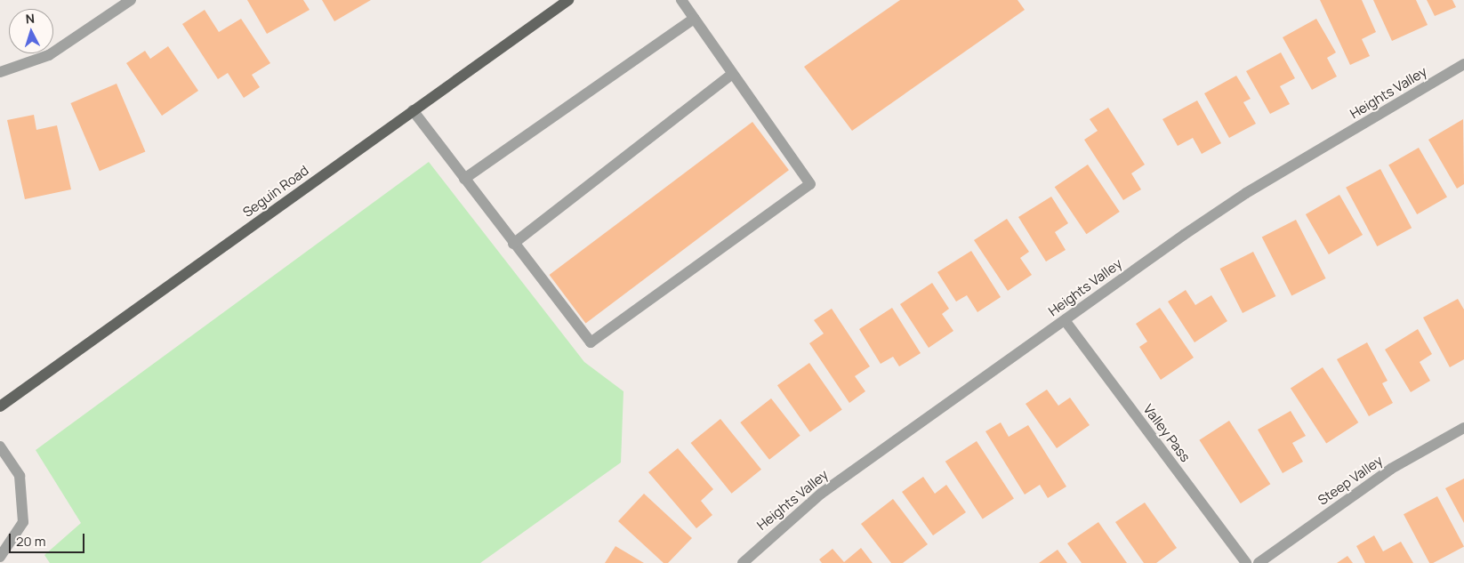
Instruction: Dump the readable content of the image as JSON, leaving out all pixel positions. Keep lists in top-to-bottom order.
{
  "streets": {
    "main road": ["Seguin Road"],
    "street": ["Heights Valley", "Valley Pass", "Steep Valley"]
  },
  "crossings": [
    ["Heights Valley", "Valley Pass"]
  ],
  "scale_bar": "20 m",
  "north": "top"
}
